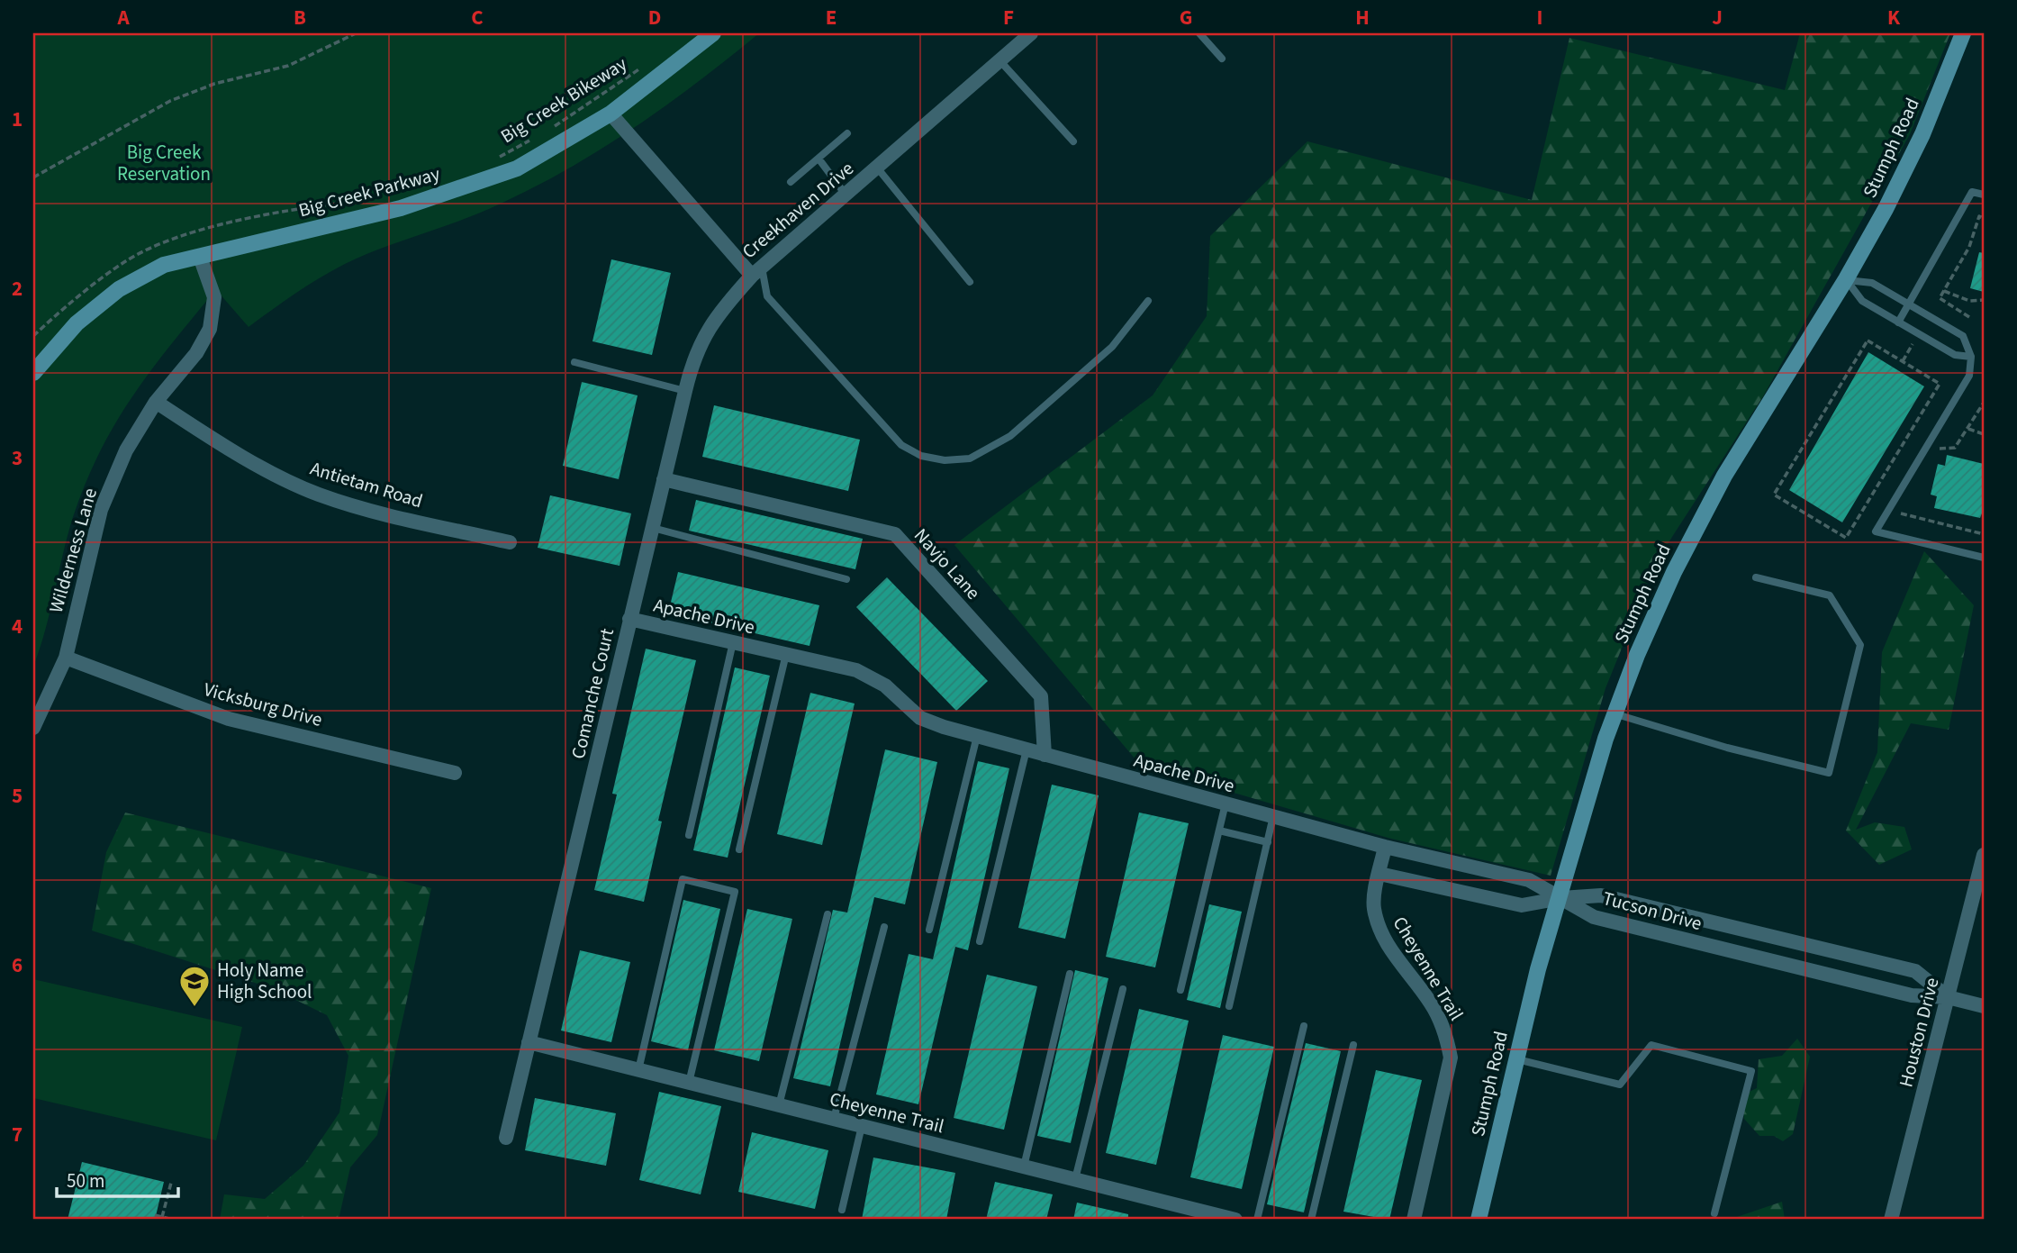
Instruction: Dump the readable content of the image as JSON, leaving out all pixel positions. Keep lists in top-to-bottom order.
{
  "streets": {
    "main road": ["Stumph Road", "Big Creek Parkway"],
    "street": [
      "Creekhaven Drive",
      "Antietam Road",
      "Wilderness Lane",
      "Navjo Lane",
      "Apache Drive",
      "Comanche Court",
      "Vicksburg Drive",
      "Tucson Drive",
      "Cheyenne Trail",
      "Houston Drive"
    ],
    "path": ["Big Creek Bikeway"]
  },
  "crossings": [
    ["Stumph Road", "Apache Drive"],
    ["Stumph Road", "Tucson Drive"],
    ["Big Creek Parkway", "Creekhaven Drive"],
    ["Big Creek Parkway", "Wilderness Lane"],
    ["Creekhaven Drive", "Comanche Court"],
    ["Antietam Road", "Wilderness Lane"],
    ["Wilderness Lane", "Vicksburg Drive"],
    ["Navjo Lane", "Apache Drive"],
    ["Navjo Lane", "Comanche Court"],
    ["Apache Drive", "Comanche Court"],
    ["Apache Drive", "Tucson Drive"],
    ["Apache Drive", "Cheyenne Trail"],
    ["Comanche Court", "Cheyenne Trail"],
    ["Tucson Drive", "Houston Drive"]
  ],
  "parks": ["Big Creek Reservation"],
  "places": {
    "school or university": ["Holy Name High School"]
  },
  "scale_bar": "50 m",
  "grid": {
    "columns": [
      "A",
      "B",
      "C",
      "D",
      "E",
      "F",
      "G",
      "H",
      "I",
      "J",
      "K"
    ],
    "rows": [
      "1",
      "2",
      "3",
      "4",
      "5",
      "6",
      "7"
    ]
  }
}
